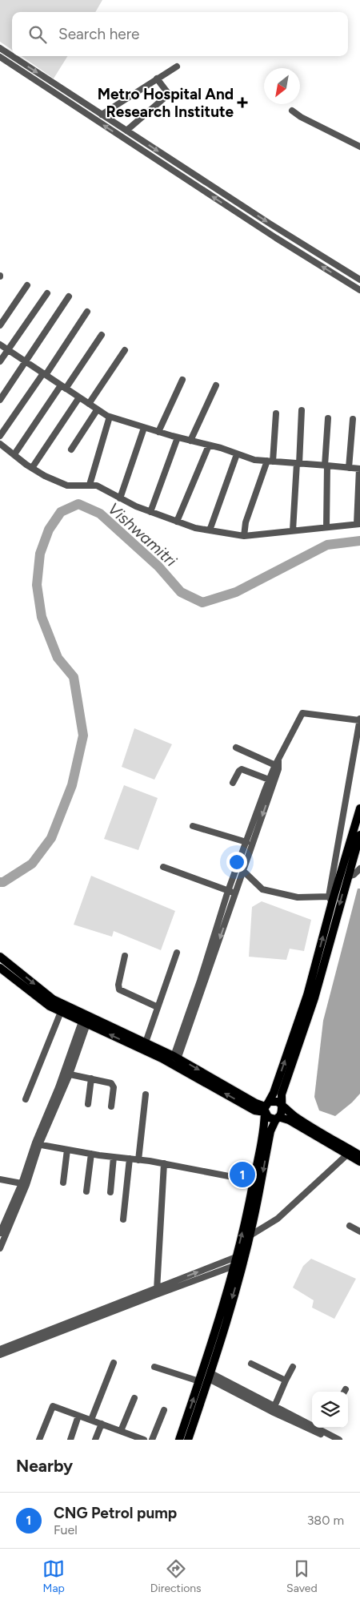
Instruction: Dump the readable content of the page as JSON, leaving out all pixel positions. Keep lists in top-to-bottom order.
{
  "water": ["Vishwamitri"],
  "places": {
    "health": ["Metro Hospital And Research Institute"]
  },
  "north": "bottom left",
  "page": {
    "search": "Search here",
    "pins": "1",
    "heading": "Nearby",
    "list": [
      {
        "mark": "1",
        "name": "CNG Petrol pump",
        "note": "Fuel",
        "value": "380 m"
      }
    ],
    "nav": ["Map", "Directions", "Saved"]
  }
}
